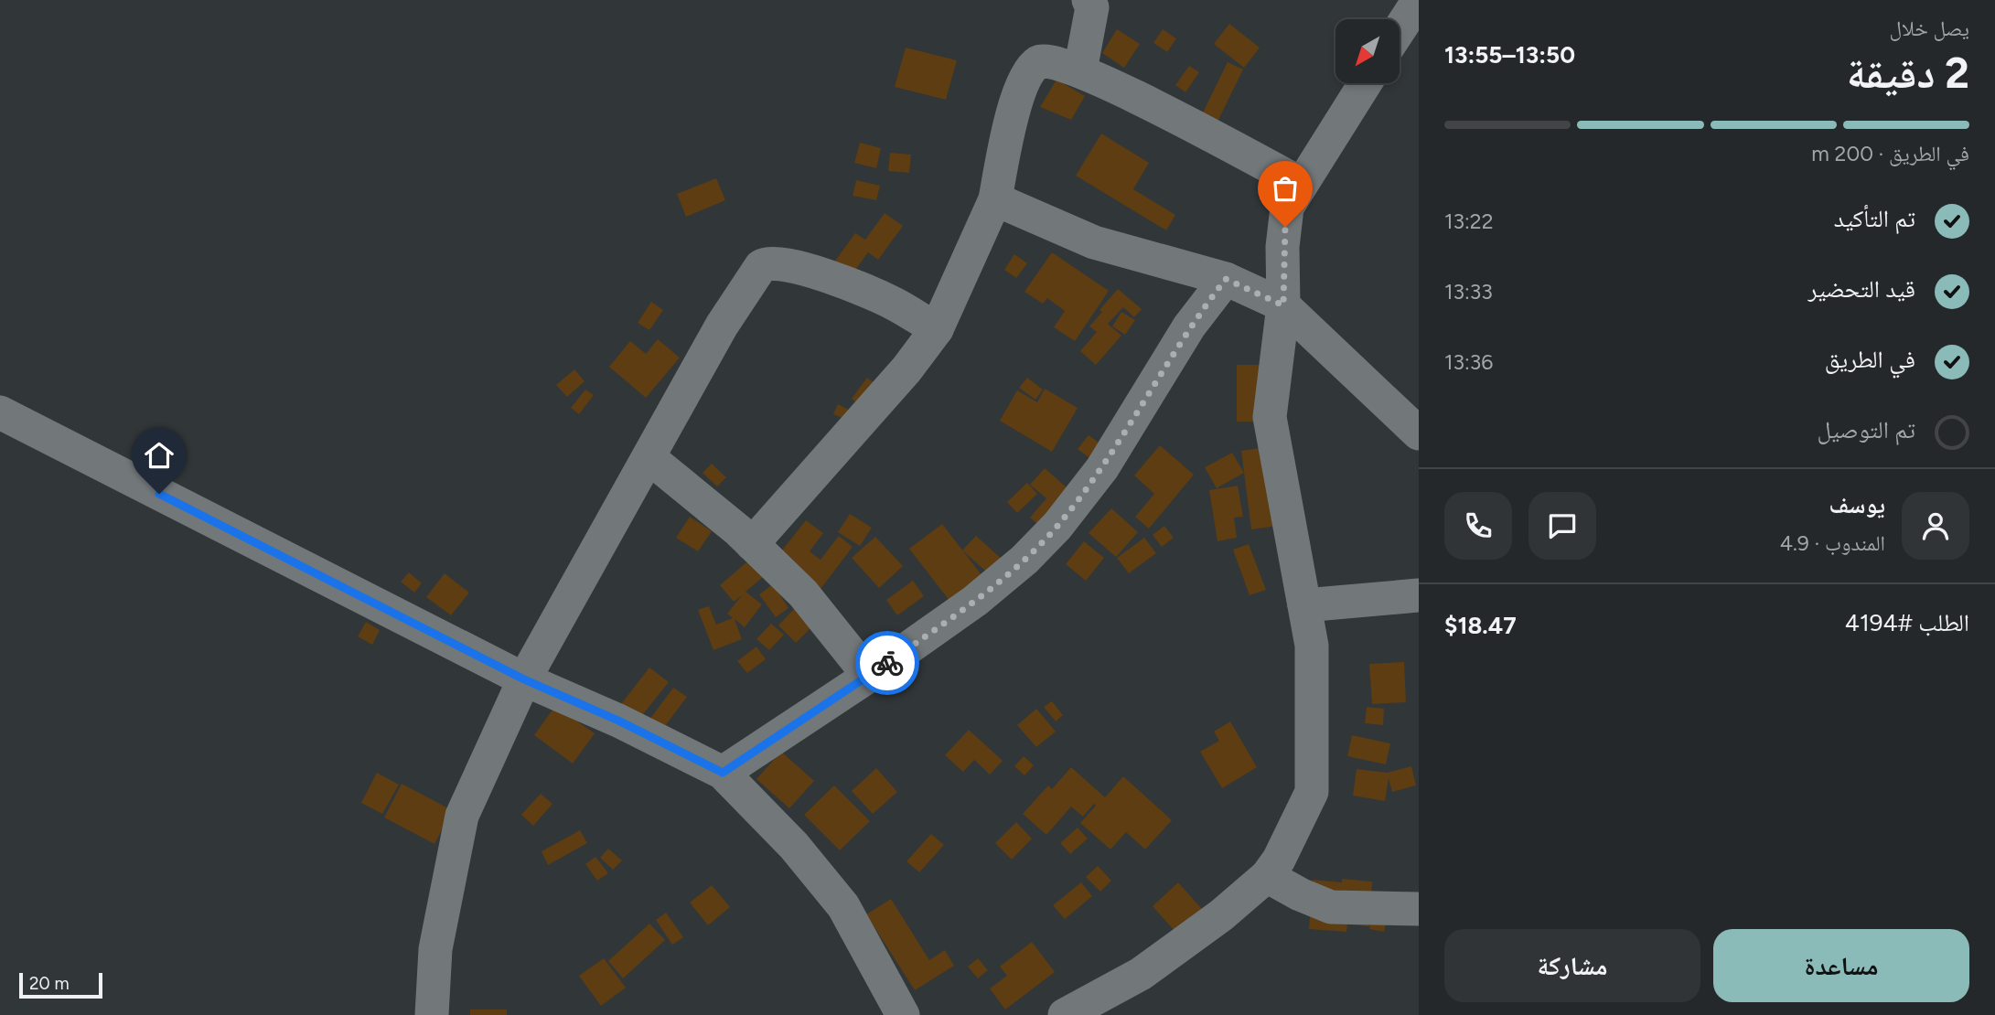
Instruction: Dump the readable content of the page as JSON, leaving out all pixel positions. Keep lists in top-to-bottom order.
{
  "scale_bar": "20 m",
  "north": "bottom left",
  "page": {
    "heading": ["2 دقيقة", "يصل خلال", "13:50–13:55"],
    "panel": [
      "يوسف",
      "المندوب · 4.9",
      "الطلب #4194",
      "$18.47"
    ],
    "bar": "في الطريق · 200 m",
    "list": [
      ["تم التأكيد", "13:22"],
      ["قيد التحضير", "13:33"],
      ["في الطريق", "13:36"],
      "تم التوصيل"
    ],
    "buttons": ["مساعدة", "مشاركة"],
    "scale": "20 m"
  }
}
